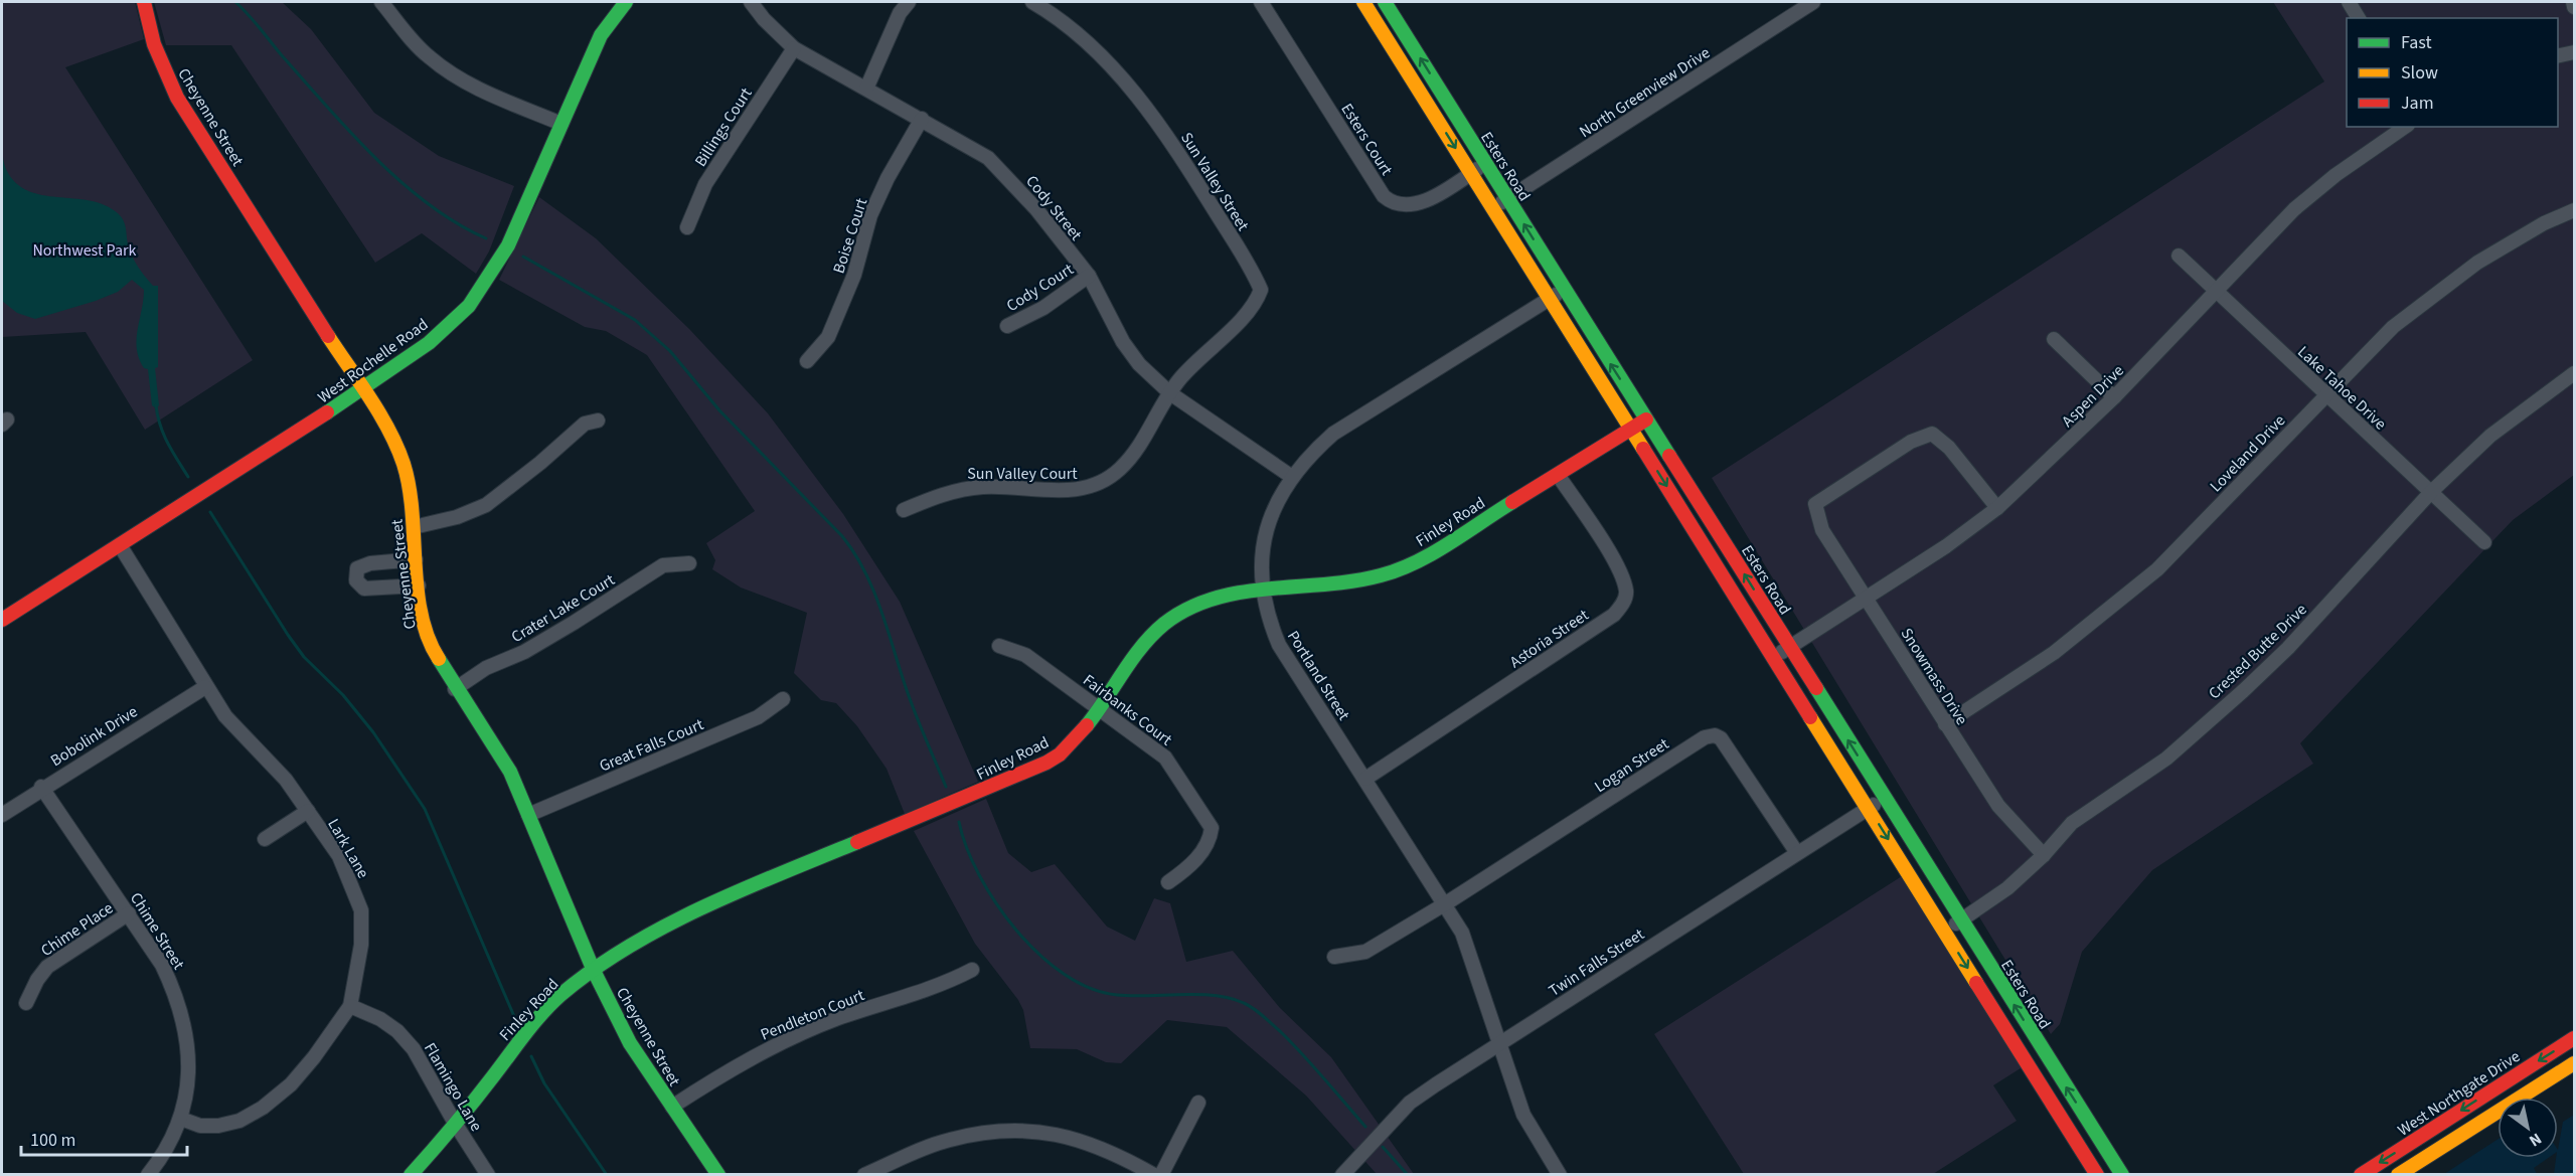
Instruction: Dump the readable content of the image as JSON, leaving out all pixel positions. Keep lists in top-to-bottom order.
{
  "streets": {
    "street": [
      "North Greenview Drive",
      "Cheyenne Street",
      "Billings Court",
      "Esters Court",
      "Esters Road",
      "Sun Valley Street",
      "Cody Street",
      "Boise Court",
      "Cody Court",
      "West Rochelle Road",
      "Lake Tahoe Drive",
      "Aspen Drive",
      "Loveland Drive",
      "Sun Valley Court",
      "Finley Road",
      "Crater Lake Court",
      "Astoria Street",
      "Crested Butte Drive",
      "Portland Street",
      "Snowmass Drive",
      "Fairbanks Court",
      "Bobolink Drive",
      "Great Falls Court",
      "Logan Street",
      "Lark Lane",
      "Chime Place",
      "Chime Street",
      "Twin Falls Street",
      "Pendleton Court",
      "Flamingo Lane",
      "West Northgate Drive"
    ]
  },
  "crossings": [
    ["North Greenview Drive", "Esters Road"],
    ["Cheyenne Street", "West Rochelle Road"],
    ["Cheyenne Street", "Finley Road"],
    ["Cheyenne Street", "Crater Lake Court"],
    ["Cheyenne Street", "Great Falls Court"],
    ["Cheyenne Street", "Pendleton Court"],
    ["Billings Court", "Cody Street"],
    ["Esters Court", "Esters Road"],
    ["Esters Road", "Aspen Drive"],
    ["Esters Road", "Finley Road"],
    ["Esters Road", "Crested Butte Drive"],
    ["Esters Road", "Portland Street"],
    ["Esters Road", "Twin Falls Street"],
    ["Sun Valley Street", "Cody Street"],
    ["Sun Valley Street", "Sun Valley Court"],
    ["Cody Street", "Boise Court"],
    ["Cody Street", "Cody Court"],
    ["Cody Street", "Sun Valley Court"],
    ["Cody Street", "Portland Street"],
    ["West Rochelle Road", "Lark Lane"],
    ["Lake Tahoe Drive", "Aspen Drive"],
    ["Lake Tahoe Drive", "Loveland Drive"],
    ["Lake Tahoe Drive", "Crested Butte Drive"],
    ["Aspen Drive", "Snowmass Drive"],
    ["Loveland Drive", "Snowmass Drive"],
    ["Finley Road", "Astoria Street"],
    ["Finley Road", "Portland Street"],
    ["Finley Road", "Fairbanks Court"],
    ["Finley Road", "Flamingo Lane"],
    ["Astoria Street", "Portland Street"],
    ["Crested Butte Drive", "Snowmass Drive"],
    ["Portland Street", "Logan Street"],
    ["Portland Street", "Twin Falls Street"],
    ["Bobolink Drive", "Lark Lane"],
    ["Bobolink Drive", "Chime Street"],
    ["Logan Street", "Twin Falls Street"],
    ["Lark Lane", "Chime Street"],
    ["Lark Lane", "Flamingo Lane"],
    ["Chime Place", "Chime Street"]
  ],
  "parks": ["Northwest Park"],
  "legend": ["Fast", "Slow", "Jam"],
  "scale_bar": "100 m",
  "north": "bottom right"
}
